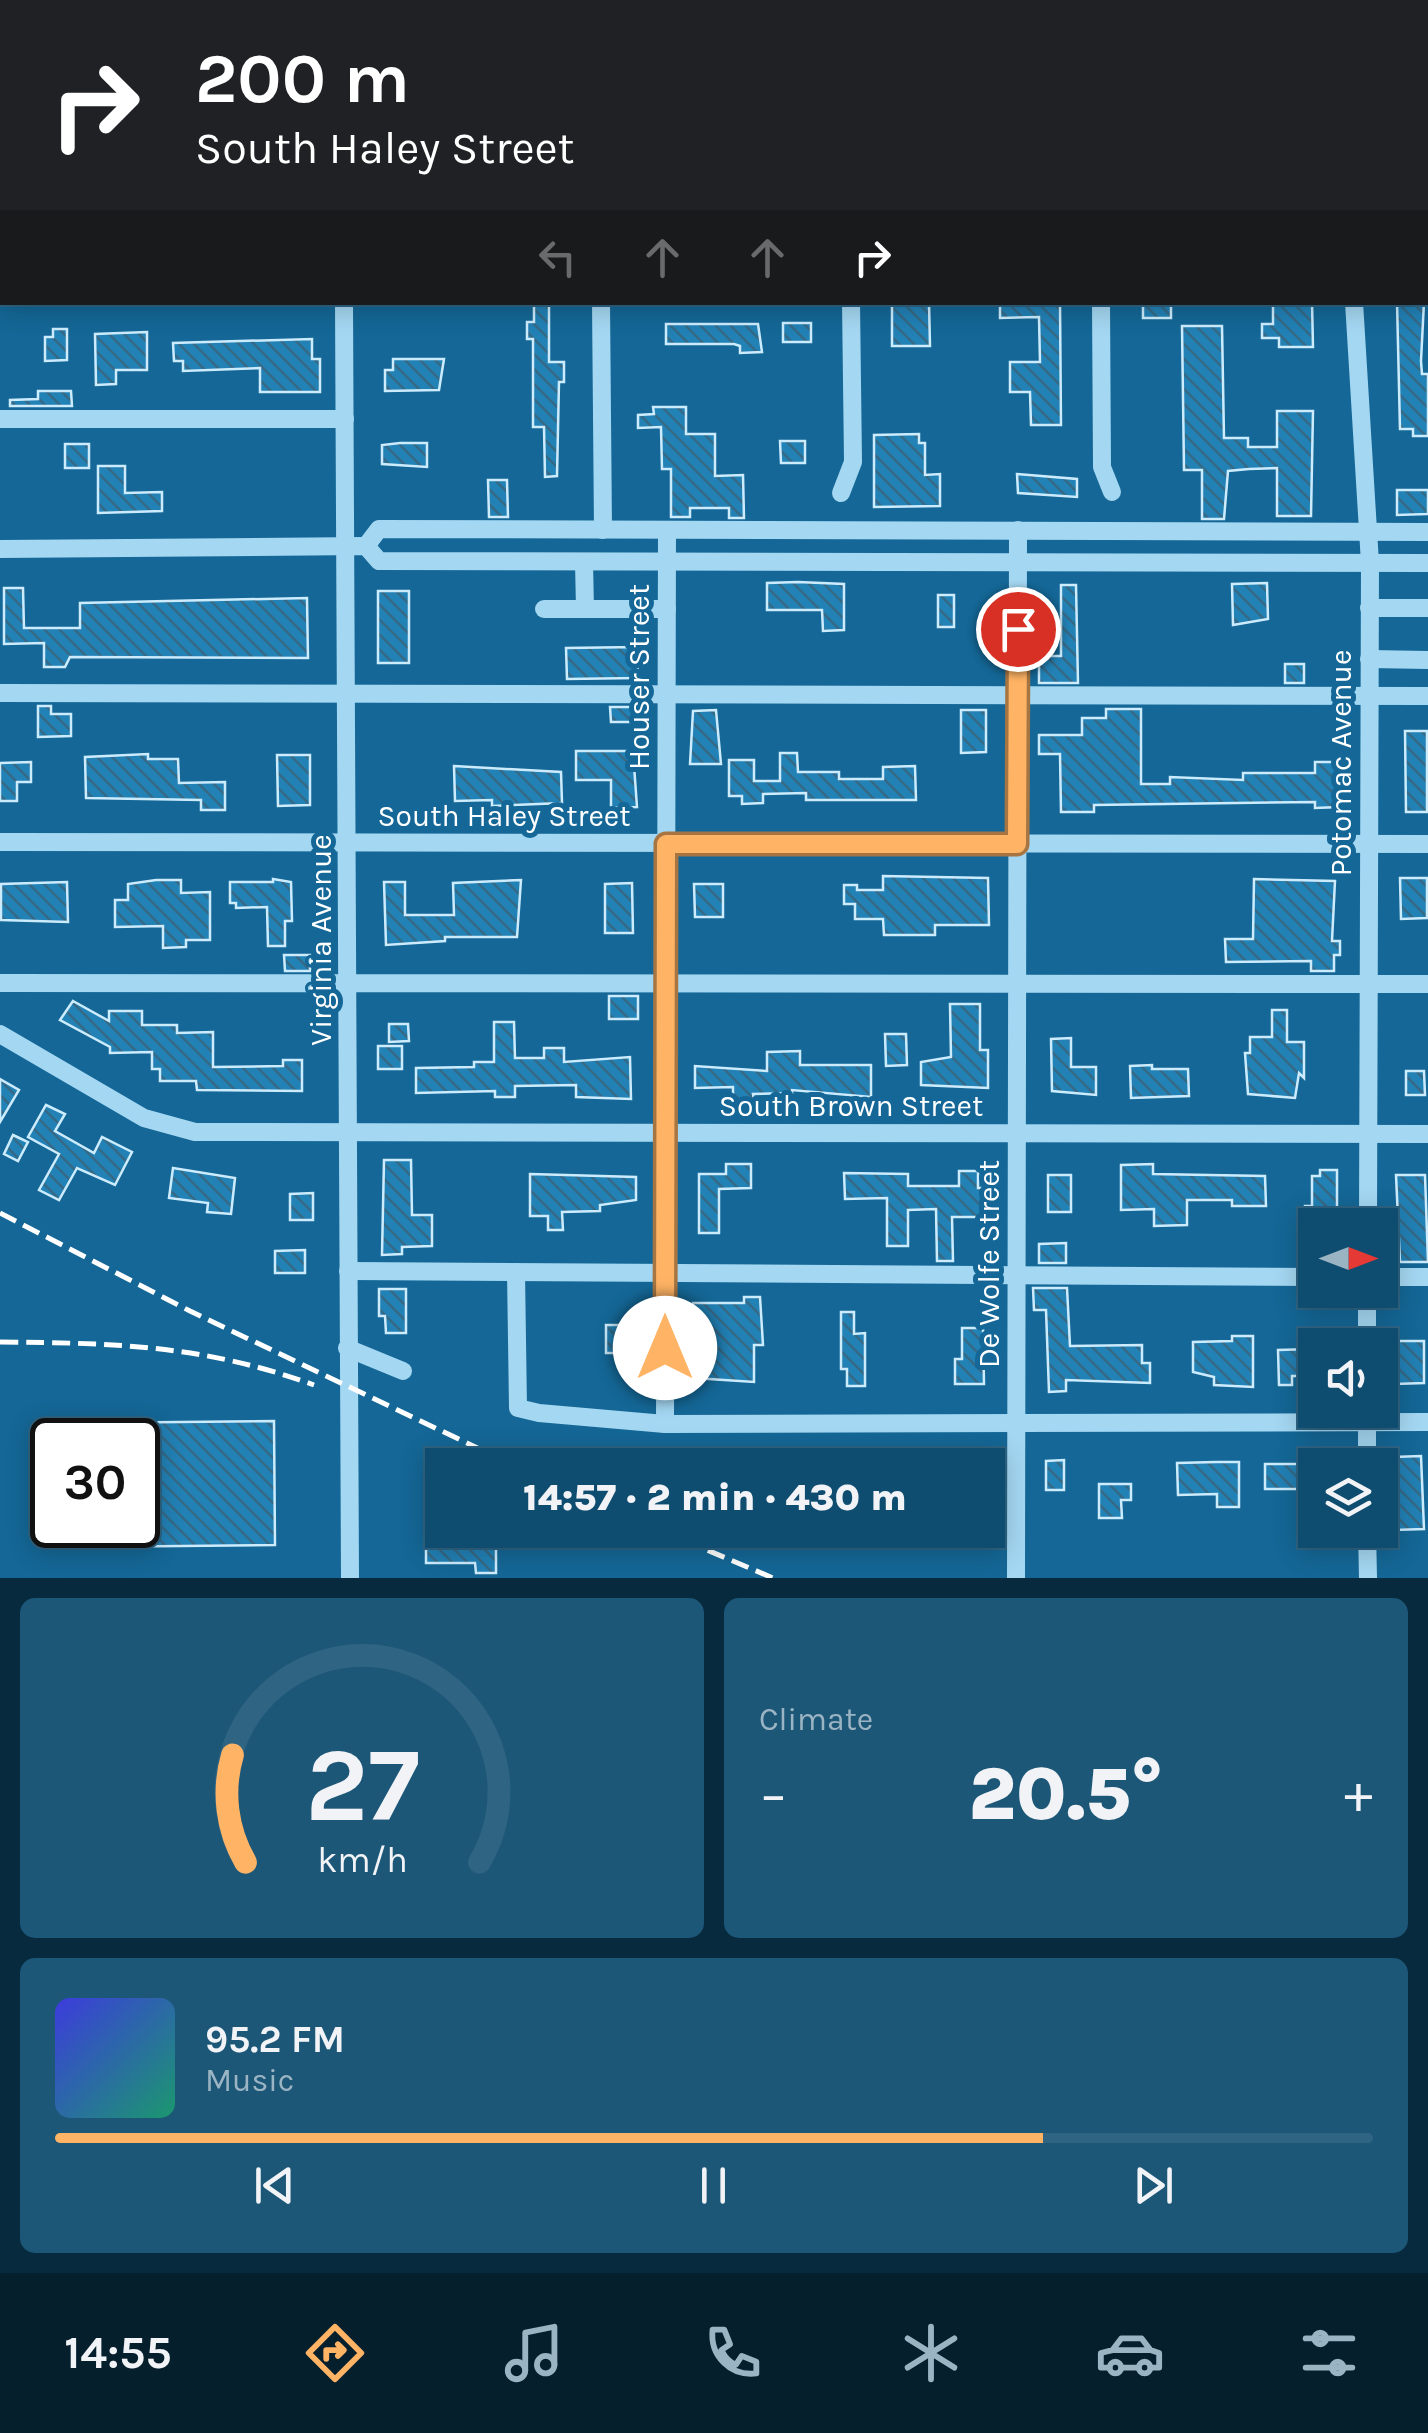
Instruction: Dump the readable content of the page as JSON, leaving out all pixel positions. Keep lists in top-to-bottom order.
{
  "streets": {
    "street": [
      "Houser Street",
      "Potomac Avenue",
      "South Haley Street",
      "Virginia Avenue",
      "South Brown Street",
      "De Wolfe Street"
    ]
  },
  "crossings": [
    ["Houser Street", "South Haley Street"],
    ["Houser Street", "South Brown Street"],
    ["Potomac Avenue", "South Haley Street"],
    ["Potomac Avenue", "South Brown Street"],
    ["South Haley Street", "Virginia Avenue"],
    ["South Haley Street", "De Wolfe Street"],
    ["Virginia Avenue", "South Brown Street"],
    ["South Brown Street", "De Wolfe Street"]
  ],
  "north": "right",
  "page": {
    "turn": ["200 m", "South Haley Street"],
    "limit": "30",
    "trip": "14:57 · 2 min · 430 m",
    "tile": "Climate",
    "heat": ["−", "20.5°", "+"],
    "song": ["95.2 FM", "Music"],
    "tabs": "14:55",
    "gauge": ["27", "km/h"]
  }
}
